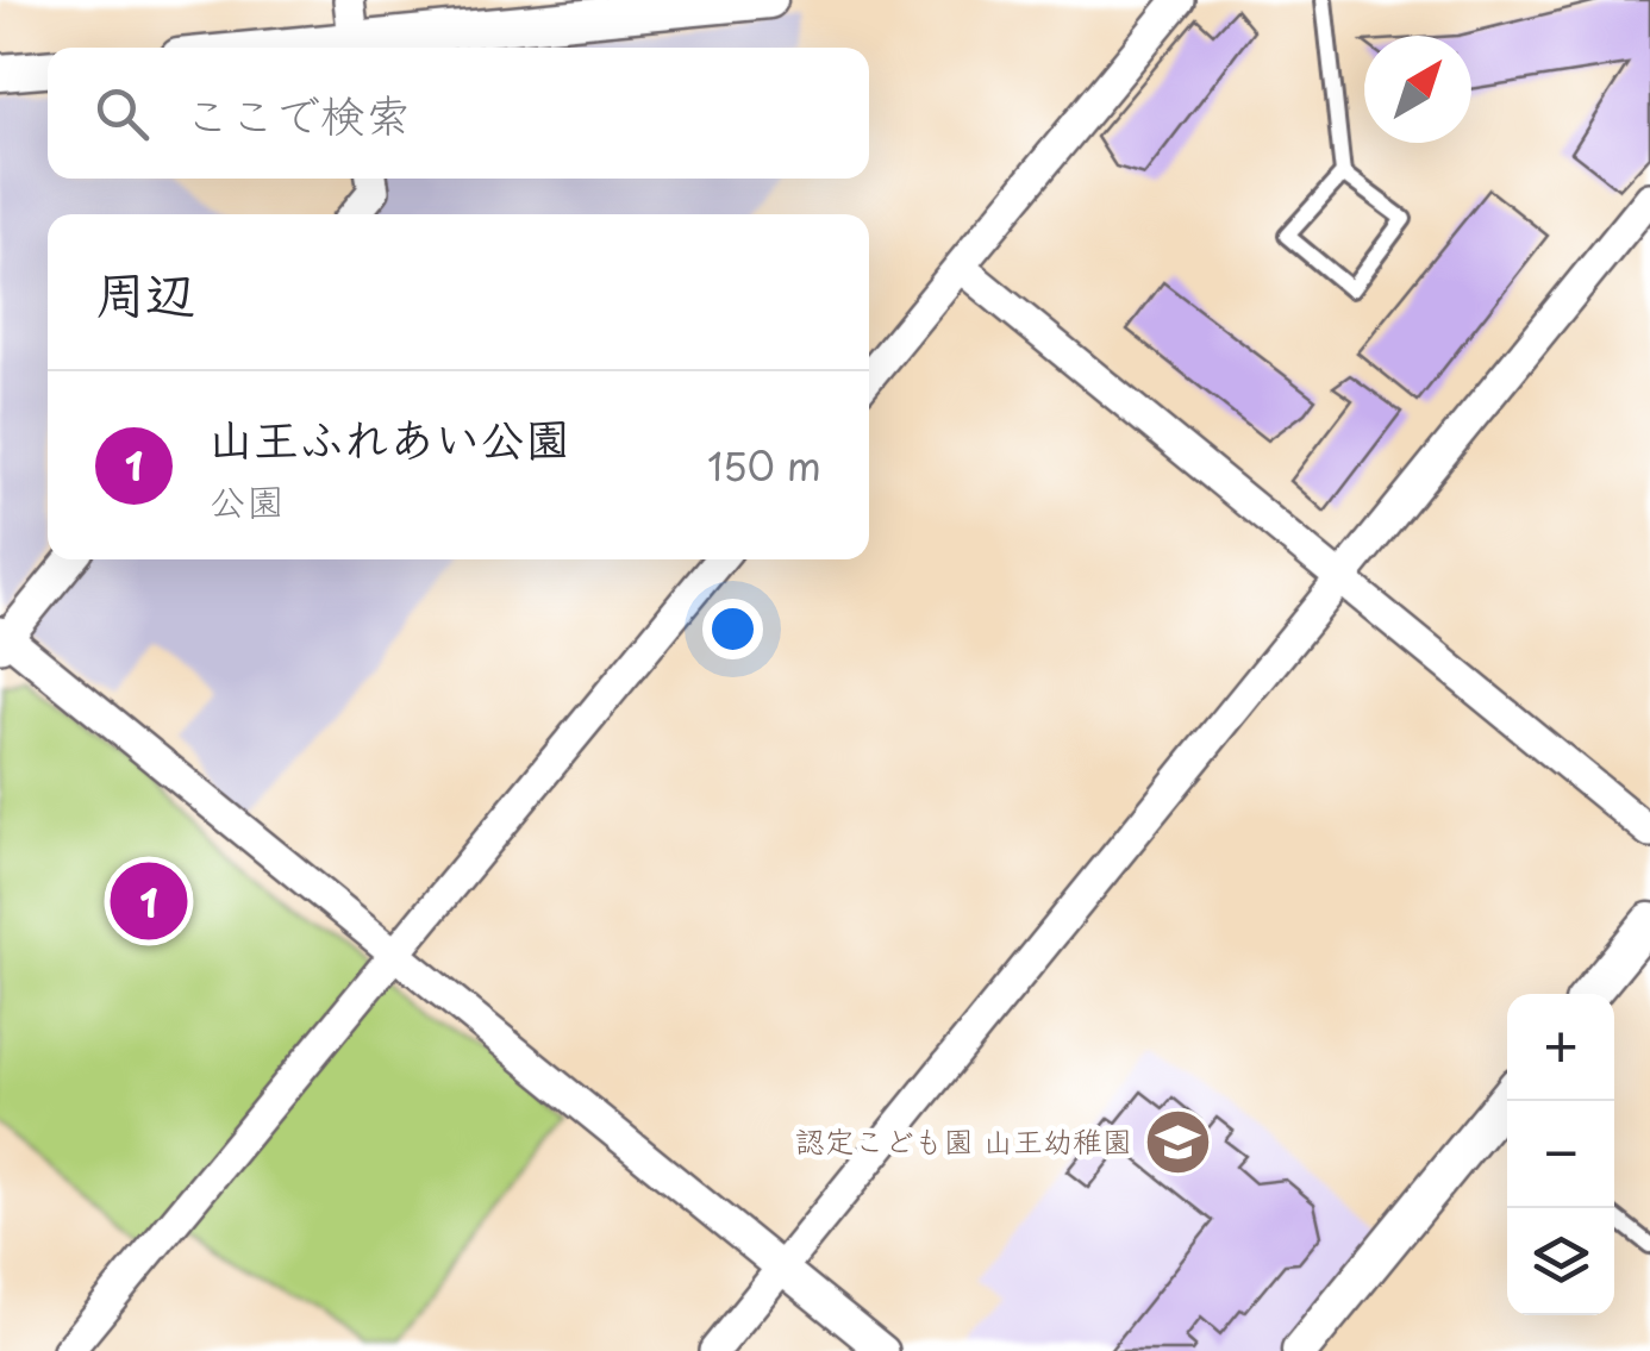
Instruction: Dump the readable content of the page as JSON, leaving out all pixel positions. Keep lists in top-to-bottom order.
{
  "places": {
    "school or university": ["認定こども園 山王幼稚園"]
  },
  "north": "top right",
  "page": {
    "search": "ここで検索",
    "heading": "周辺",
    "list": [
      {
        "mark": "1",
        "name": "山王ふれあい公園",
        "note": "公園",
        "value": "150 m"
      }
    ],
    "pins": "1",
    "map_buttons": ["+", "−"]
  }
}
